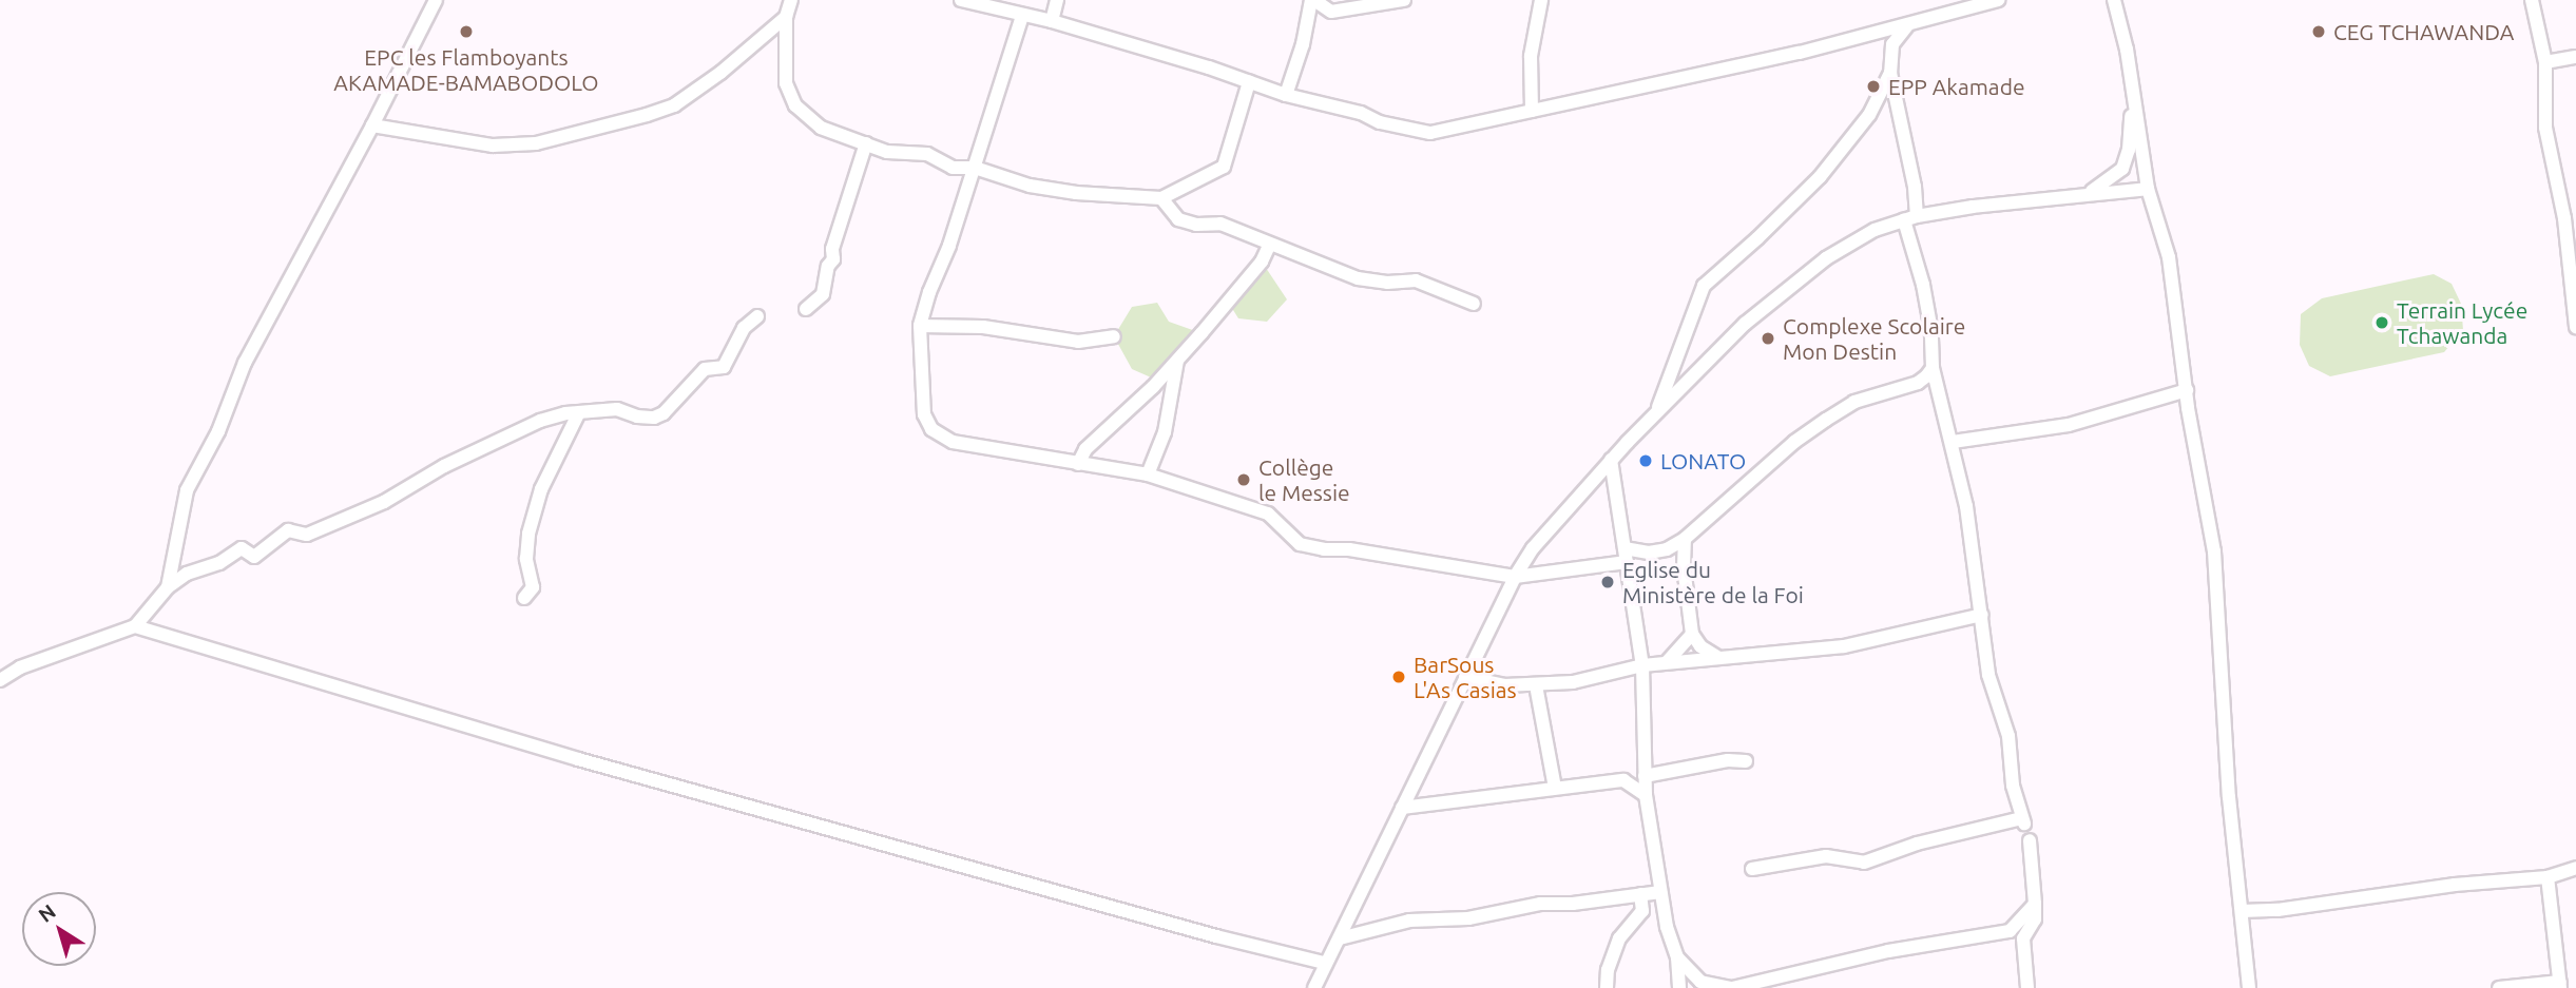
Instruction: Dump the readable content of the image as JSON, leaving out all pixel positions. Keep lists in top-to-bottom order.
{
  "places": [
    "EPC les Flamboyants AKAMADE-BAMABODOLO",
    "CEG TCHAWANDA",
    "EPP Akamade",
    "Terrain Lycée Tchawanda",
    "Complexe Scolaire Mon Destin",
    "LONATO",
    "Collège le Messie",
    "Eglise du Ministère de la Foi",
    "BarSous L'As Casias"
  ],
  "north": "top left"
}
